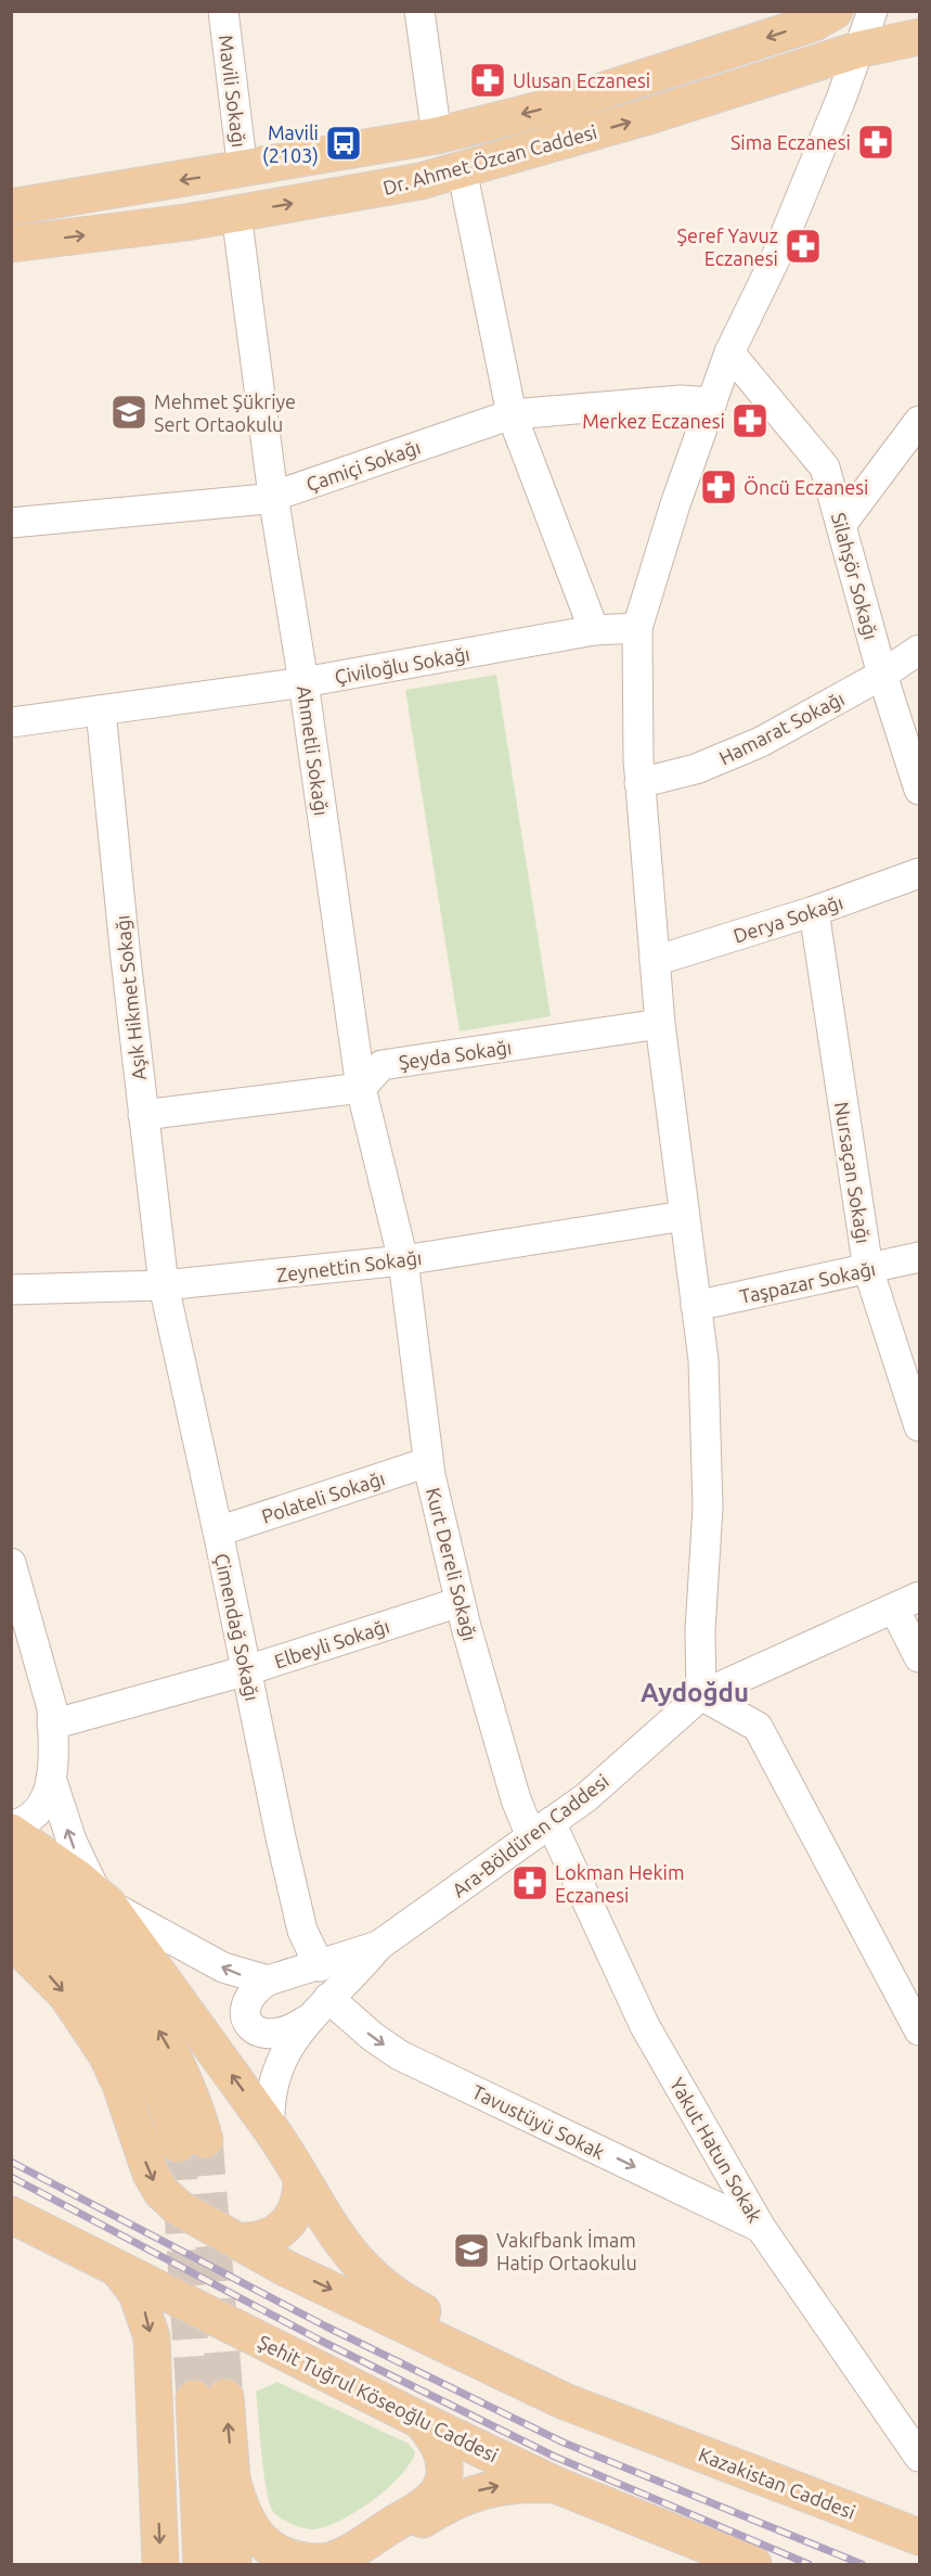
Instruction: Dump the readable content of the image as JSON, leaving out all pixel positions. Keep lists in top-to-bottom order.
{
  "streets": {
    "main road": ["Dr. Ahmet Özcan Caddesi", "Şehit Tuğrul Köseoğlu Caddesi", "Kazakistan Caddesi"],
    "street": [
      "Mavili Sokağı",
      "Çamiçi Sokağı",
      "Silahşör Sokağı",
      "Çiviloğlu Sokağı",
      "Hamarat Sokağı",
      "Ahmetli Sokağı",
      "Derya Sokağı",
      "Aşık Hikmet Sokağı",
      "Şeyda Sokağı",
      "Nursaçan Sokağı",
      "Zeynettin Sokağı",
      "Taşpazar Sokağı",
      "Polateli Sokağı",
      "Kurt Dereli Sokağı",
      "Çimendağ Sokağı",
      "Elbeyli Sokağı",
      "Ara-Böldüren Caddesi",
      "Tavustüyü Sokak",
      "Yakut Hatun Sokak"
    ]
  },
  "crossings": [
    ["Mavili Sokağı", "Dr. Ahmet Özcan Caddesi"],
    ["Dr. Ahmet Özcan Caddesi", "Ahmetli Sokağı"],
    ["Çamiçi Sokağı", "Ahmetli Sokağı"],
    ["Silahşör Sokağı", "Hamarat Sokağı"],
    ["Çiviloğlu Sokağı", "Ahmetli Sokağı"],
    ["Çiviloğlu Sokağı", "Aşık Hikmet Sokağı"],
    ["Ahmetli Sokağı", "Şeyda Sokağı"],
    ["Ahmetli Sokağı", "Zeynettin Sokağı"],
    ["Ahmetli Sokağı", "Kurt Dereli Sokağı"],
    ["Derya Sokağı", "Nursaçan Sokağı"],
    ["Aşık Hikmet Sokağı", "Zeynettin Sokağı"],
    ["Aşık Hikmet Sokağı", "Çimendağ Sokağı"],
    ["Nursaçan Sokağı", "Taşpazar Sokağı"],
    ["Zeynettin Sokağı", "Kurt Dereli Sokağı"],
    ["Zeynettin Sokağı", "Çimendağ Sokağı"],
    ["Polateli Sokağı", "Kurt Dereli Sokağı"],
    ["Polateli Sokağı", "Çimendağ Sokağı"],
    ["Kurt Dereli Sokağı", "Elbeyli Sokağı"],
    ["Kurt Dereli Sokağı", "Ara-Böldüren Caddesi"],
    ["Kurt Dereli Sokağı", "Yakut Hatun Sokak"],
    ["Çimendağ Sokağı", "Elbeyli Sokağı"],
    ["Çimendağ Sokağı", "Ara-Böldüren Caddesi"],
    ["Ara-Böldüren Caddesi", "Tavustüyü Sokak"],
    ["Ara-Böldüren Caddesi", "Yakut Hatun Sokak"],
    ["Tavustüyü Sokak", "Yakut Hatun Sokak"]
  ],
  "one_way": ["Tavustüyü Sokak"],
  "districts": ["Aydoğdu"],
  "places": {
    "pharmacy": [
      "Ulusan Eczanesi",
      "Sima Eczanesi",
      "Şeref Yavuz Eczanesi",
      "Merkez Eczanesi",
      "Öncü Eczanesi",
      "Lokman Hekim Eczanesi"
    ],
    "bus stop": ["Mavili (2103)"],
    "school or university": ["Mehmet Şükriye Sert Ortaokulu", "Vakıfbank İmam Hatip Ortaokulu"]
  }
}
